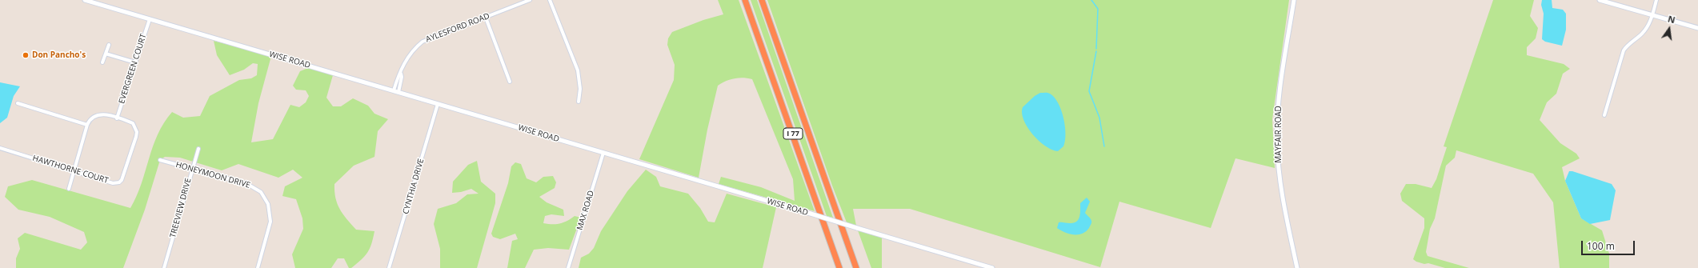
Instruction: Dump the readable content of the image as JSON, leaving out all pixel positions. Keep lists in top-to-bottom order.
{
  "streets": {
    "highway": ["I 77"],
    "street": [
      "AYLESFORD ROAD",
      "WISE ROAD",
      "EVERGREEN COURT",
      "MAYFAIR ROAD",
      "HAWTHORNE COURT",
      "HONEYMOON DRIVE",
      "CYNTHIA DRIVE",
      "TREEVIEW DRIVE",
      "MAX ROAD"
    ]
  },
  "crossings": [
    ["AYLESFORD ROAD", "WISE ROAD"],
    ["WISE ROAD", "EVERGREEN COURT"],
    ["WISE ROAD", "CYNTHIA DRIVE"],
    ["WISE ROAD", "MAX ROAD"],
    ["EVERGREEN COURT", "HAWTHORNE COURT"],
    ["HONEYMOON DRIVE", "TREEVIEW DRIVE"]
  ],
  "places": ["Don Pancho's"],
  "scale_bar": "100 m",
  "north": "top"
}
